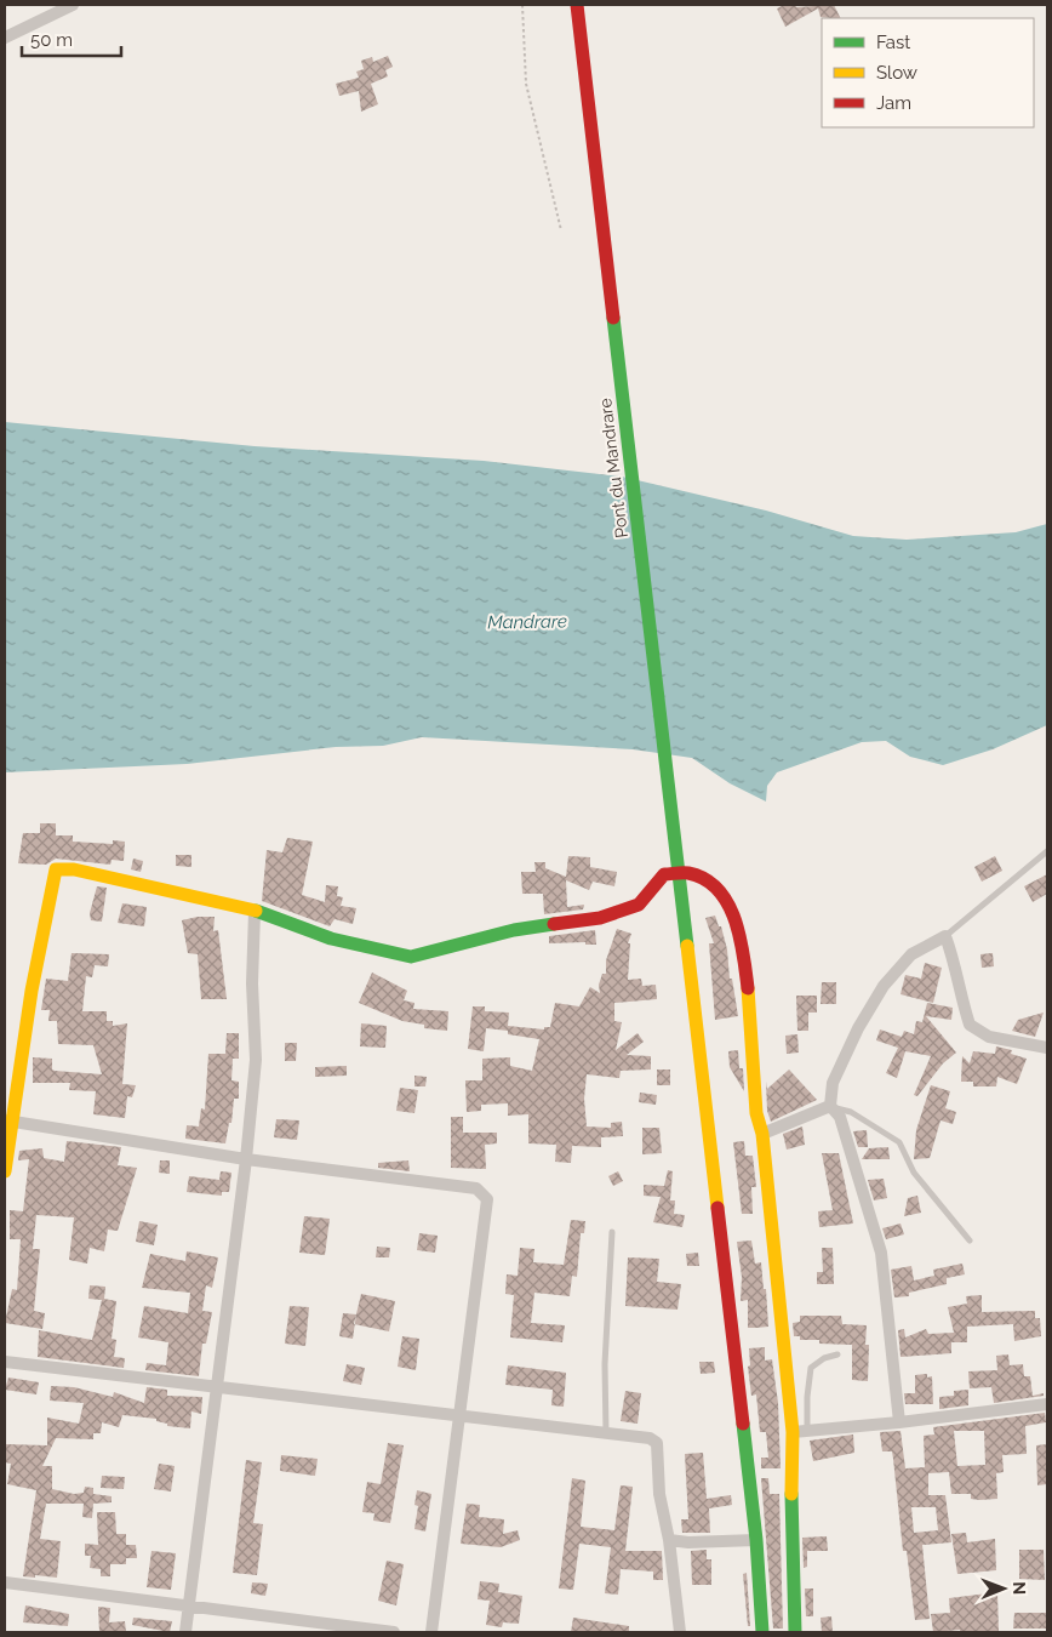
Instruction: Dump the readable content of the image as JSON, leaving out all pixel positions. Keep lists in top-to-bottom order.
{
  "streets": {
    "street": ["Pont du Mandrare"]
  },
  "water": ["Mandrare"],
  "legend": ["Fast", "Slow", "Jam"],
  "scale_bar": "50 m",
  "north": "right"
}
